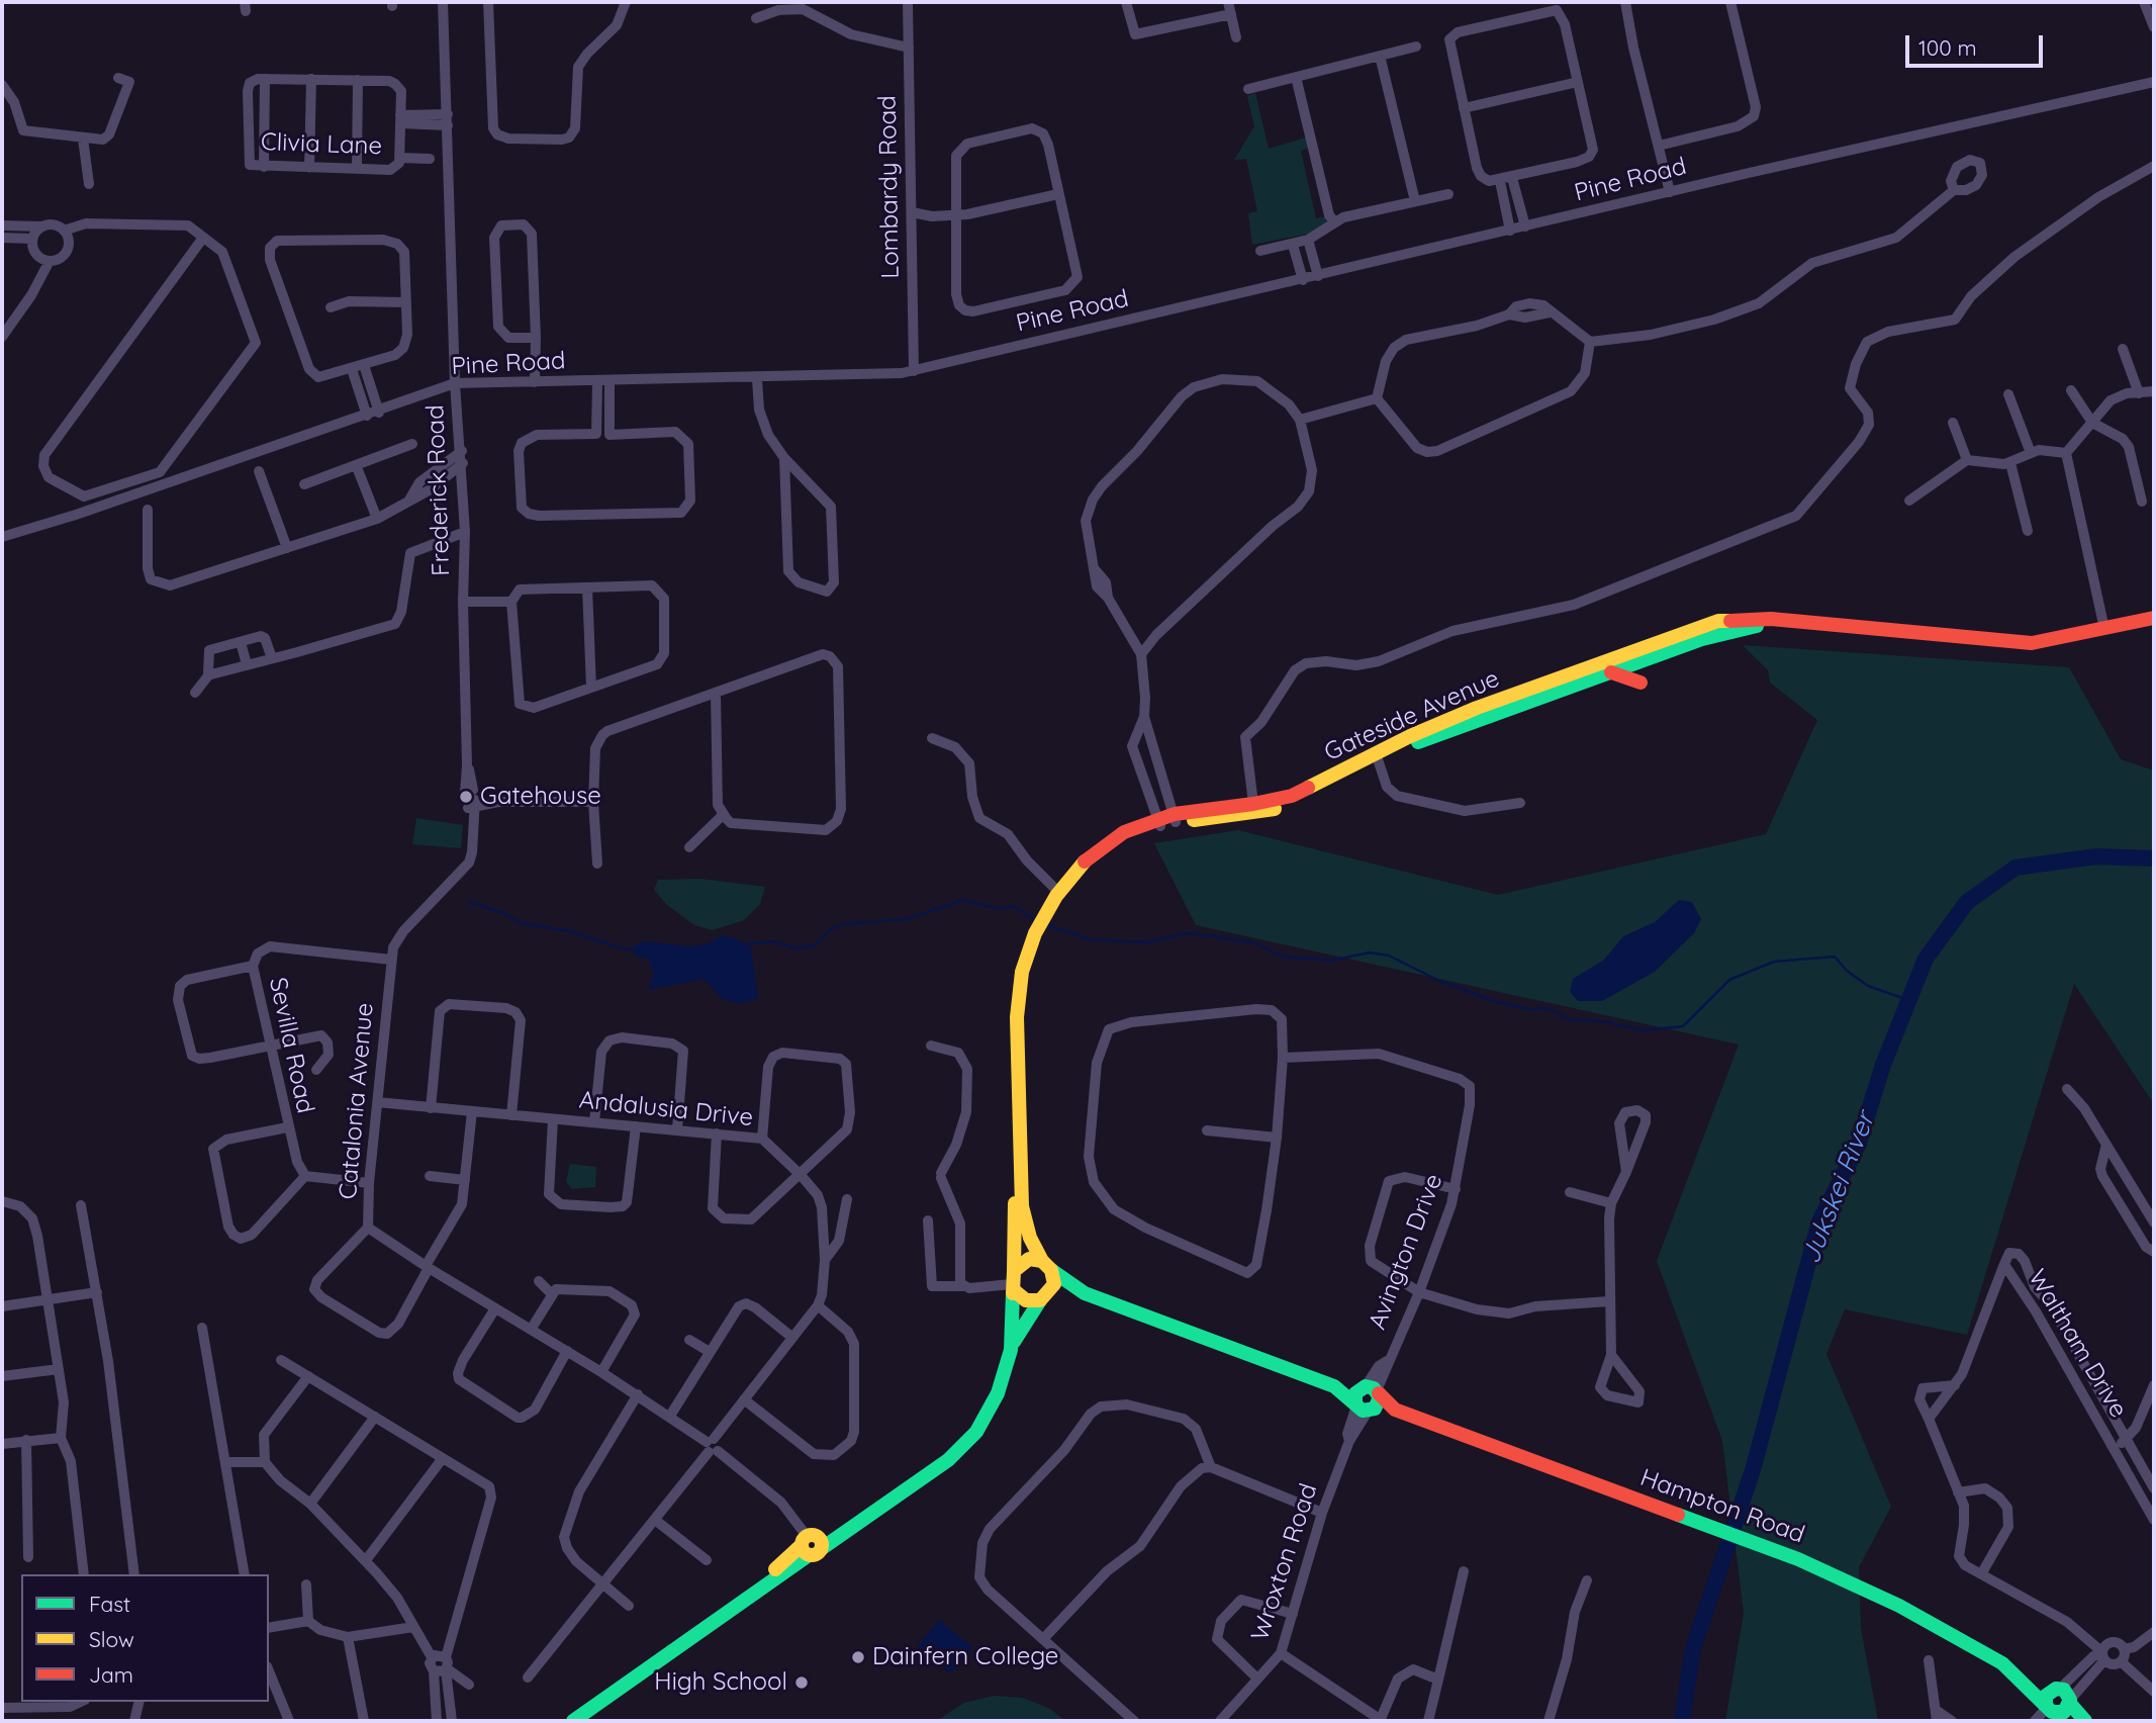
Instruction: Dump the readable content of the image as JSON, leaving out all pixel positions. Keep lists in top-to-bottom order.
{
  "streets": {
    "street": [
      "Clivia Lane",
      "Pine Road",
      "Lombardy Road",
      "Frederick Road",
      "Gateside Avenue",
      "Sevilla Road",
      "Catalonia Avenue",
      "Andalusia Drive",
      "Avington Drive",
      "Waltham Drive",
      "Hampton Road",
      "Wroxton Road"
    ]
  },
  "crossings": [
    ["Clivia Lane", "Frederick Road"],
    ["Pine Road", "Lombardy Road"],
    ["Pine Road", "Frederick Road"],
    ["Frederick Road", "Catalonia Avenue"],
    ["Sevilla Road", "Catalonia Avenue"],
    ["Catalonia Avenue", "Andalusia Drive"],
    ["Avington Drive", "Hampton Road"],
    ["Avington Drive", "Wroxton Road"],
    ["Hampton Road", "Wroxton Road"]
  ],
  "water": ["Jukskei River"],
  "places": ["Gatehouse", "Dainfern College", "High School"],
  "legend": ["Fast", "Slow", "Jam"],
  "scale_bar": "100 m"
}
